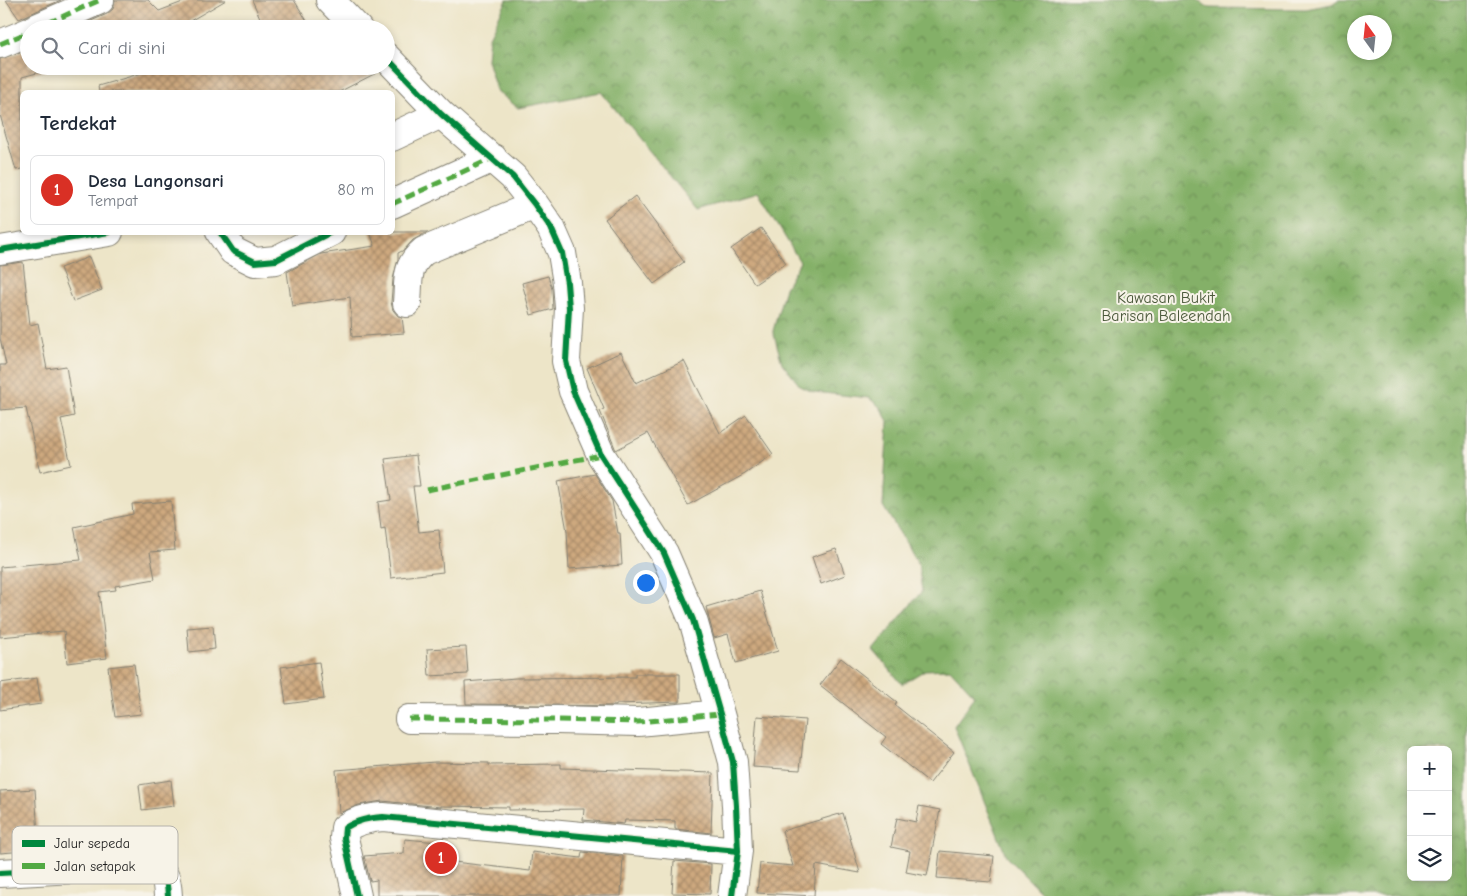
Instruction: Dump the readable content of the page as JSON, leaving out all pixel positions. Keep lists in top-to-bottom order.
{
  "parks": ["Kawasan Bukit Barisan Baleendah"],
  "legend": ["Jalur sepeda", "Jalan setapak"],
  "north": "top",
  "page": {
    "search": "Cari di sini",
    "heading": "Terdekat",
    "list": [
      {
        "mark": "1",
        "name": "Desa Langonsari",
        "note": "Tempat",
        "value": "80 m"
      }
    ],
    "map_buttons": ["+", "−"],
    "pins": "1"
  }
}
